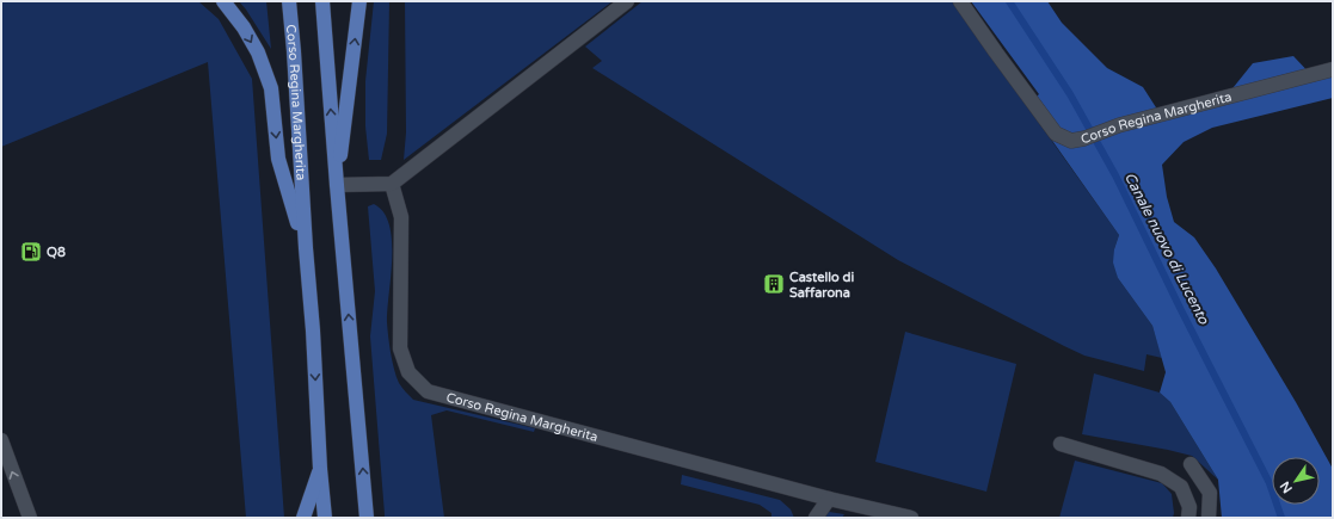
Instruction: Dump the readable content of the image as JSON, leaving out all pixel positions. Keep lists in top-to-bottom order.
{
  "streets": {
    "main road": ["Corso Regina Margherita"]
  },
  "water": ["Canale nuovo di Lucento"],
  "places": {
    "fuel station": ["Q8"],
    "building": ["Castello di Saffarona"]
  },
  "north": "bottom left"
}
